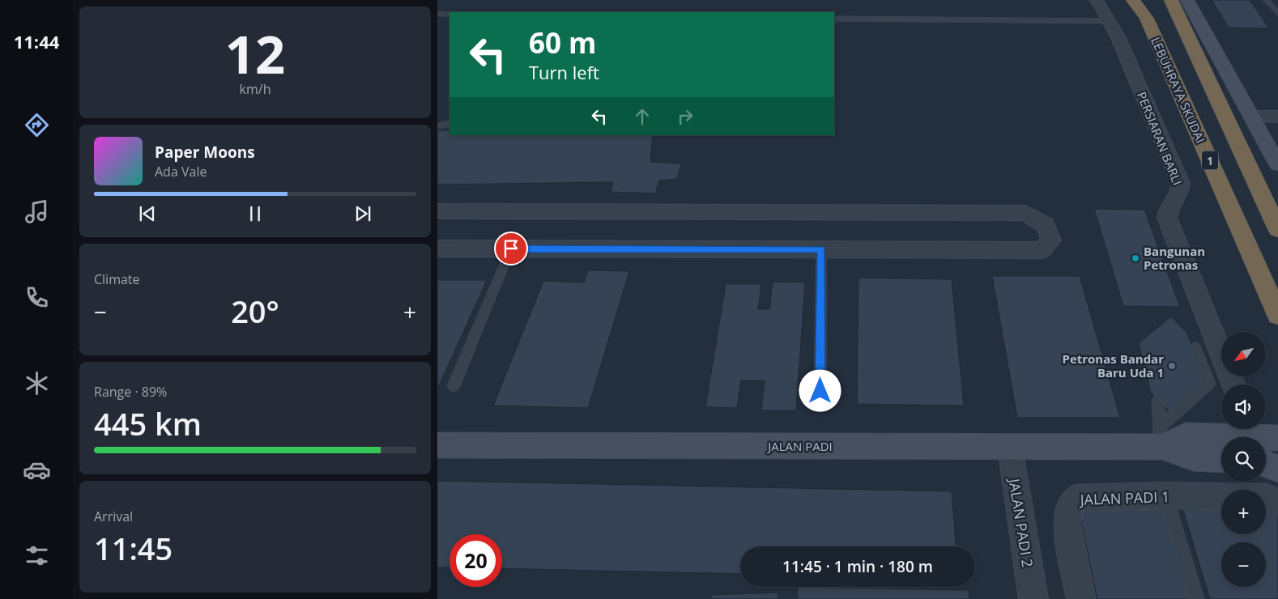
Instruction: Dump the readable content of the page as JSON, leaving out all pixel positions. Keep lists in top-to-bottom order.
{
  "streets": {
    "highway": ["LEBUHRAYA SKUDAI", "1"],
    "street": [
      "PERSIARAN BARLI",
      "JALAN PADI",
      "JALAN PADI 1",
      "JALAN PADI 2"
    ]
  },
  "crossings": [
    ["JALAN PADI", "JALAN PADI 2"]
  ],
  "places": ["Bangunan Petronas", "Petronas Bandar Baru Uda 1"],
  "north": "bottom left",
  "page": {
    "tabs": "11:44",
    "tile": [
      ["12", "km/h"],
      "Climate",
      ["Range · 89%", "445 km"],
      ["Arrival", "11:45"]
    ],
    "turn": ["60 m", "Turn left"],
    "song": ["Paper Moons", "Ada Vale"],
    "heat": ["−", "20°", "+"],
    "map_buttons": ["+", "−"],
    "limit": "20",
    "trip": "11:45 · 1 min · 180 m"
  }
}
